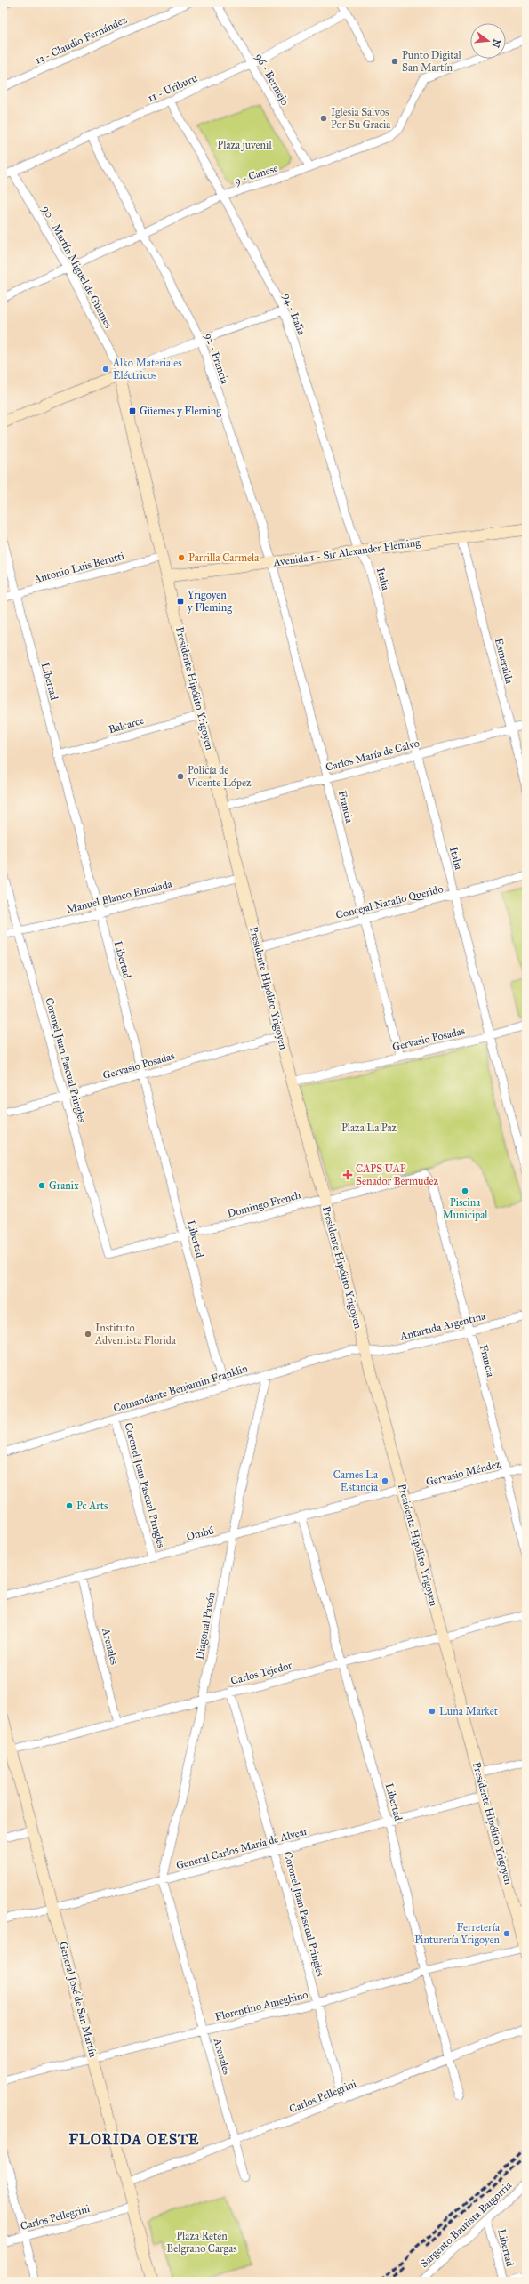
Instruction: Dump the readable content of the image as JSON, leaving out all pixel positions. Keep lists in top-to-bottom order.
{
  "streets": {
    "street": [
      "13 - Claudio Fernández",
      "96 - Bermejo",
      "11 - Uriburu",
      "9 - Canese",
      "90 - Martín Miguel de Güemes",
      "94 - Italia",
      "92 - Francia",
      "Avenida 1 - Sir Alexander Fleming",
      "Antonio Luis Berutti",
      "Italia",
      "Esmeralda",
      "Libertad",
      "Presidente Hipólito Yrigoyen",
      "Balcarce",
      "Carlos María de Calvo",
      "Francia",
      "Manuel Blanco Encalada",
      "Concejal Natalio Querido",
      "Gervasio Posadas",
      "Coronel Juan Pascual Pringles",
      "Domingo French",
      "Antartida Argentina",
      "Comandante Benjamin Franklin",
      "Gervasio Méndez",
      "Ombú",
      "Diagonal Pavón",
      "Arenales",
      "Carlos Tejedor",
      "General Carlos María de Alvear",
      "General José de San Martín",
      "Florentino Ameghino",
      "Carlos Pellegrini",
      "Sargento Bautista Baigorria"
    ]
  },
  "crossings": [
    ["96 - Bermejo", "11 - Uriburu"],
    ["96 - Bermejo", "9 - Canese"],
    ["11 - Uriburu", "90 - Martín Miguel de Güemes"],
    ["11 - Uriburu", "94 - Italia"],
    ["11 - Uriburu", "92 - Francia"],
    ["9 - Canese", "90 - Martín Miguel de Güemes"],
    ["9 - Canese", "94 - Italia"],
    ["9 - Canese", "92 - Francia"],
    ["90 - Martín Miguel de Güemes", "Presidente Hipólito Yrigoyen"],
    ["94 - Italia", "Avenida 1 - Sir Alexander Fleming"],
    ["94 - Italia", "Italia"],
    ["92 - Francia", "Avenida 1 - Sir Alexander Fleming"],
    ["92 - Francia", "Francia"],
    ["Avenida 1 - Sir Alexander Fleming", "Italia"],
    ["Avenida 1 - Sir Alexander Fleming", "Esmeralda"],
    ["Avenida 1 - Sir Alexander Fleming", "Presidente Hipólito Yrigoyen"],
    ["Avenida 1 - Sir Alexander Fleming", "Francia"],
    ["Antonio Luis Berutti", "Libertad"],
    ["Antonio Luis Berutti", "Presidente Hipólito Yrigoyen"],
    ["Italia", "Carlos María de Calvo"],
    ["Italia", "Concejal Natalio Querido"],
    ["Italia", "Gervasio Posadas"],
    ["Esmeralda", "Carlos María de Calvo"],
    ["Libertad", "Balcarce"],
    ["Libertad", "Manuel Blanco Encalada"],
    ["Libertad", "Gervasio Posadas"],
    ["Libertad", "Domingo French"],
    ["Libertad", "Comandante Benjamin Franklin"],
    ["Libertad", "Ombú"],
    ["Libertad", "Carlos Tejedor"],
    ["Libertad", "General Carlos María de Alvear"],
    ["Libertad", "Florentino Ameghino"],
    ["Libertad", "Carlos Pellegrini"],
    ["Libertad", "Sargento Bautista Baigorria"],
    ["Presidente Hipólito Yrigoyen", "Balcarce"],
    ["Presidente Hipólito Yrigoyen", "Carlos María de Calvo"],
    ["Presidente Hipólito Yrigoyen", "Manuel Blanco Encalada"],
    ["Presidente Hipólito Yrigoyen", "Concejal Natalio Querido"],
    ["Presidente Hipólito Yrigoyen", "Gervasio Posadas"],
    ["Presidente Hipólito Yrigoyen", "Domingo French"],
    ["Presidente Hipólito Yrigoyen", "Antartida Argentina"],
    ["Presidente Hipólito Yrigoyen", "Comandante Benjamin Franklin"],
    ["Presidente Hipólito Yrigoyen", "Gervasio Méndez"],
    ["Presidente Hipólito Yrigoyen", "Ombú"],
    ["Presidente Hipólito Yrigoyen", "Carlos Tejedor"],
    ["Presidente Hipólito Yrigoyen", "General Carlos María de Alvear"],
    ["Presidente Hipólito Yrigoyen", "Florentino Ameghino"],
    ["Carlos María de Calvo", "Francia"],
    ["Francia", "Concejal Natalio Querido"],
    ["Francia", "Gervasio Posadas"],
    ["Francia", "Domingo French"],
    ["Francia", "Antartida Argentina"],
    ["Francia", "Gervasio Méndez"],
    ["Manuel Blanco Encalada", "Coronel Juan Pascual Pringles"],
    ["Gervasio Posadas", "Coronel Juan Pascual Pringles"],
    ["Coronel Juan Pascual Pringles", "Domingo French"],
    ["Coronel Juan Pascual Pringles", "Comandante Benjamin Franklin"],
    ["Coronel Juan Pascual Pringles", "Ombú"],
    ["Coronel Juan Pascual Pringles", "Carlos Tejedor"],
    ["Coronel Juan Pascual Pringles", "General Carlos María de Alvear"],
    ["Coronel Juan Pascual Pringles", "Florentino Ameghino"],
    ["Coronel Juan Pascual Pringles", "Carlos Pellegrini"],
    ["Antartida Argentina", "Comandante Benjamin Franklin"],
    ["Comandante Benjamin Franklin", "Diagonal Pavón"],
    ["Gervasio Méndez", "Ombú"],
    ["Ombú", "Diagonal Pavón"],
    ["Ombú", "Arenales"],
    ["Diagonal Pavón", "Arenales"],
    ["Diagonal Pavón", "Carlos Tejedor"],
    ["Diagonal Pavón", "General Carlos María de Alvear"],
    ["Arenales", "Carlos Tejedor"],
    ["Arenales", "General Carlos María de Alvear"],
    ["Arenales", "Florentino Ameghino"],
    ["Arenales", "Carlos Pellegrini"],
    ["Carlos Tejedor", "General José de San Martín"],
    ["General Carlos María de Alvear", "General José de San Martín"],
    ["General José de San Martín", "Florentino Ameghino"],
    ["General José de San Martín", "Carlos Pellegrini"]
  ],
  "districts": ["FLORIDA OESTE"],
  "parks": ["Plaza juvenil", "Plaza La Paz", "Plaza Retén Belgrano Cargas"],
  "places": {
    "other": [
      "Punto Digital San Martín",
      "Iglesia Salvos Por Su Gracia",
      "Alko Materiales Eléctricos",
      "Parrilla Carmela",
      "Policía de Vicente López",
      "Granix",
      "Piscina Municipal",
      "Instituto Adventista Florida",
      "Carnes La Estancia",
      "Pc Arts",
      "Luna Market",
      "Ferretería Pinturería Yrigoyen"
    ],
    "transit": ["Güemes y Fleming", "Yrigoyen y Fleming"],
    "health": ["CAPS UAP Senador Bermudez"]
  },
  "north": "right"
}
